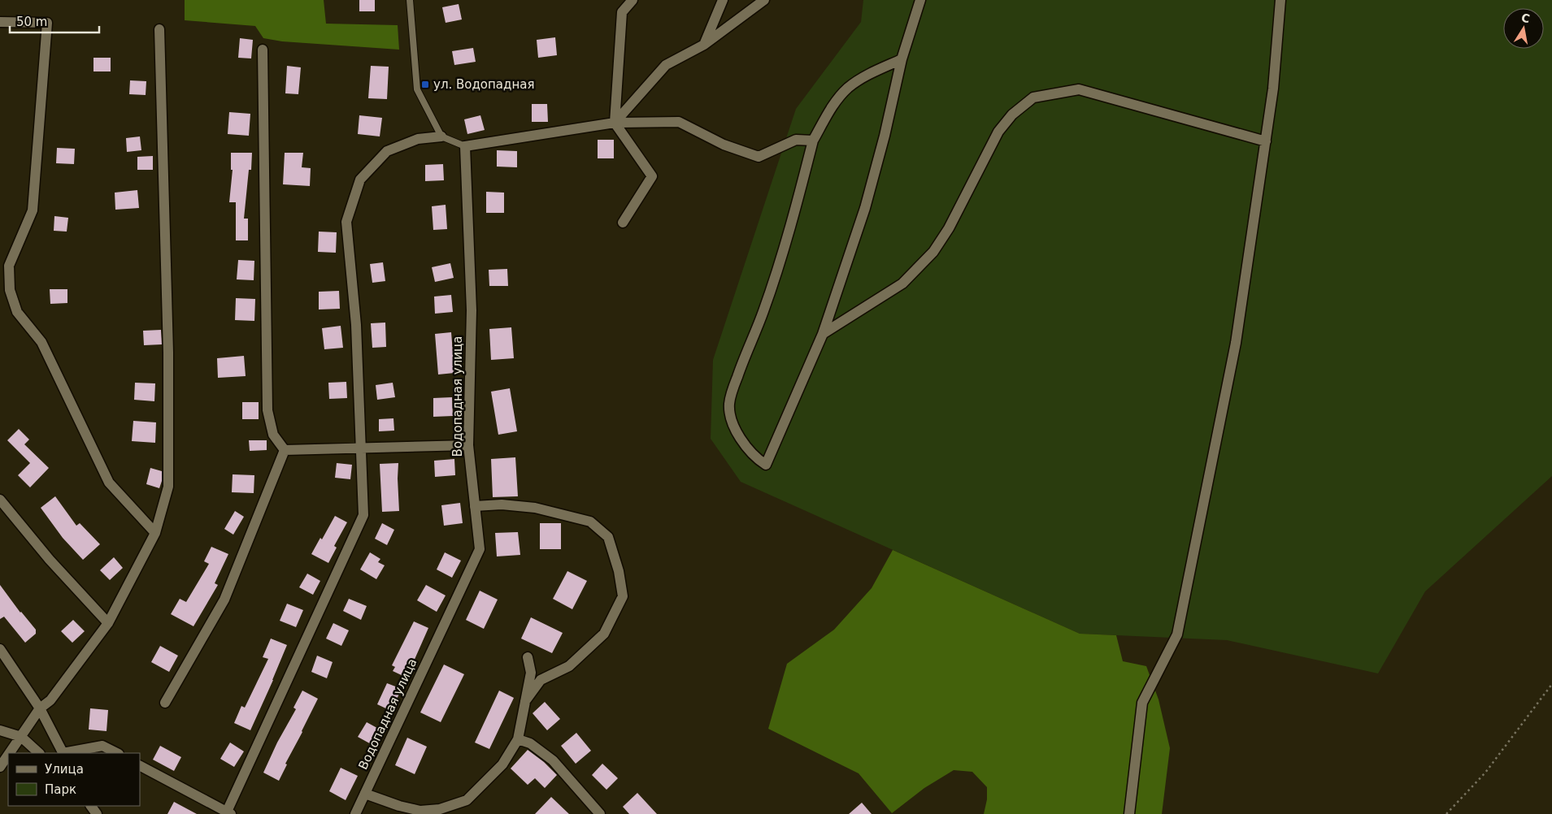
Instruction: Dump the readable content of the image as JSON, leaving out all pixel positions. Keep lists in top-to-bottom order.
{
  "streets": {
    "street": ["Водопадная улица"]
  },
  "places": {
    "transit": ["ул. Водопадная"]
  },
  "legend": ["Улица", "Парк"],
  "scale_bar": "50 m",
  "north": "top"
}
